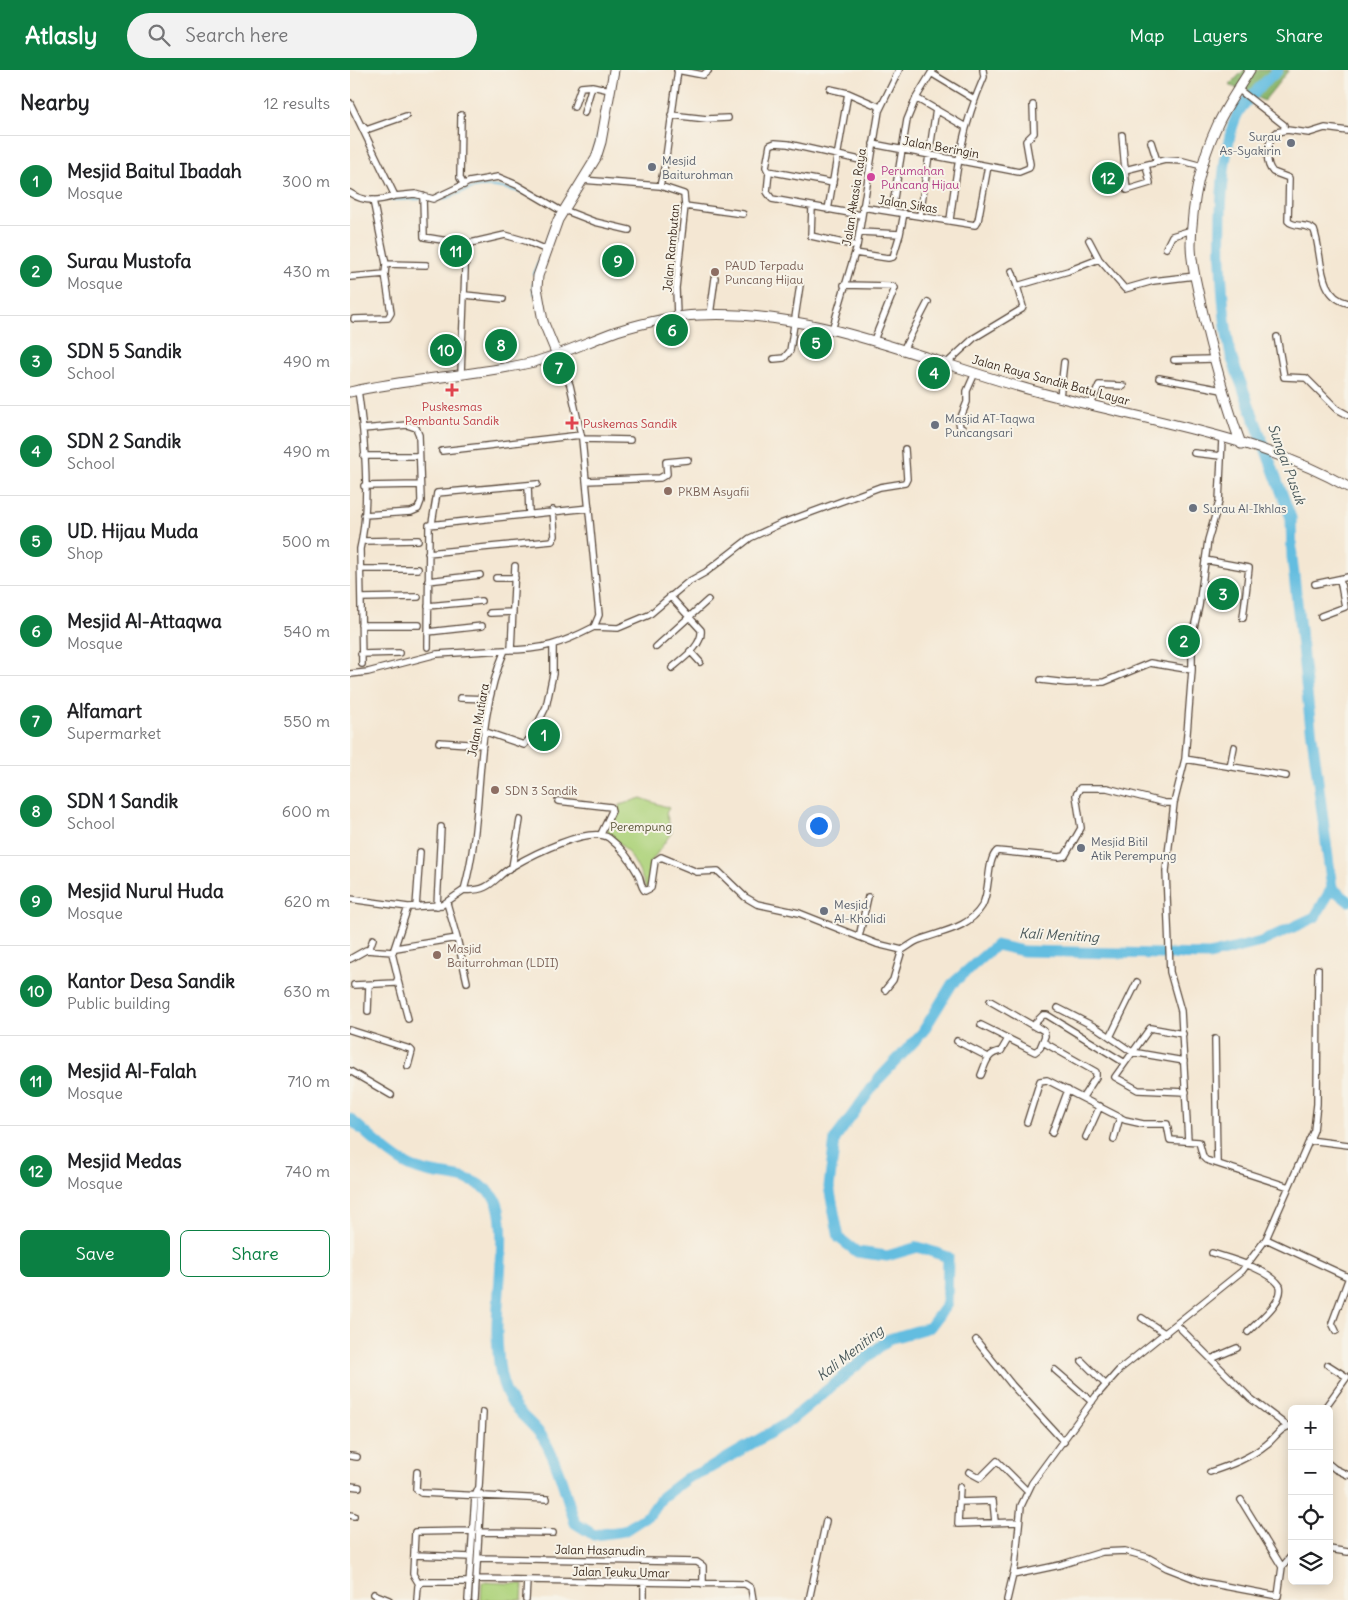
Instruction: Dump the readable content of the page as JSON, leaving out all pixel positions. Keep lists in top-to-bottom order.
{
  "streets": {
    "main road": ["Jalan Raya Sandik Batu Layar"],
    "street": [
      "Jalan Beringin",
      "Jalan Akasia Raya",
      "Jalan Sikas",
      "Jalan Rambutan",
      "Jalan Mutiara",
      "Jalan Hasanudin",
      "Jalan Teuku Umar"
    ]
  },
  "crossings": [
    ["Jalan Beringin", "Jalan Akasia Raya"],
    ["Jalan Beringin", "Jalan Sikas"],
    ["Jalan Akasia Raya", "Jalan Sikas"],
    ["Jalan Akasia Raya", "Jalan Raya Sandik Batu Layar"],
    ["Jalan Rambutan", "Jalan Raya Sandik Batu Layar"],
    ["Jalan Hasanudin", "Jalan Teuku Umar"]
  ],
  "water": ["Sungai Pusuk", "Kali Meniting"],
  "parks": ["Perempung"],
  "places": {
    "other": [
      "Surau As-Syakirin",
      "Mesjid Baiturohman",
      "Perumahan Puncang Hijau",
      "PAUD Terpadu Puncang Hijau",
      "Masjid AT-Taqwa Puncangsari",
      "PKBM Asyafii",
      "Surau Al-Ikhlas",
      "SDN 3 Sandik",
      "Mesjid Bitil Atik Perempung",
      "Mesjid Al-Kholidi",
      "Masjid Baiturrohman (LDII)"
    ],
    "health": ["Puskesmas Pembantu Sandik", "Puskemas Sandik"]
  },
  "page": {
    "header": "Atlasly",
    "search": "Search here",
    "nav": ["Map", "Layers", "Share"],
    "heading": ["Nearby", "12 results"],
    "list": [
      {
        "mark": "1",
        "name": "Mesjid Baitul Ibadah",
        "note": "Mosque",
        "value": "300 m"
      },
      {
        "mark": "2",
        "name": "Surau Mustofa",
        "note": "Mosque",
        "value": "430 m"
      },
      {
        "mark": "3",
        "name": "SDN 5 Sandik",
        "note": "School",
        "value": "490 m"
      },
      {
        "mark": "4",
        "name": "SDN 2 Sandik",
        "note": "School",
        "value": "490 m"
      },
      {
        "mark": "5",
        "name": "UD. Hijau Muda",
        "note": "Shop",
        "value": "500 m"
      },
      {
        "mark": "6",
        "name": "Mesjid Al-Attaqwa",
        "note": "Mosque",
        "value": "540 m"
      },
      {
        "mark": "7",
        "name": "Alfamart",
        "note": "Supermarket",
        "value": "550 m"
      },
      {
        "mark": "8",
        "name": "SDN 1 Sandik",
        "note": "School",
        "value": "600 m"
      },
      {
        "mark": "9",
        "name": "Mesjid Nurul Huda",
        "note": "Mosque",
        "value": "620 m"
      },
      {
        "mark": "10",
        "name": "Kantor Desa Sandik",
        "note": "Public building",
        "value": "630 m"
      },
      {
        "mark": "11",
        "name": "Mesjid Al-Falah",
        "note": "Mosque",
        "value": "710 m"
      },
      {
        "mark": "12",
        "name": "Mesjid Medas",
        "note": "Mosque",
        "value": "740 m"
      }
    ],
    "pins": [
      "12",
      "11",
      "9",
      "6",
      "5",
      "8",
      "10",
      "7",
      "4",
      "3",
      "2",
      "1"
    ],
    "buttons": ["Save", "Share"],
    "map_buttons": ["+", "−"]
  }
}
